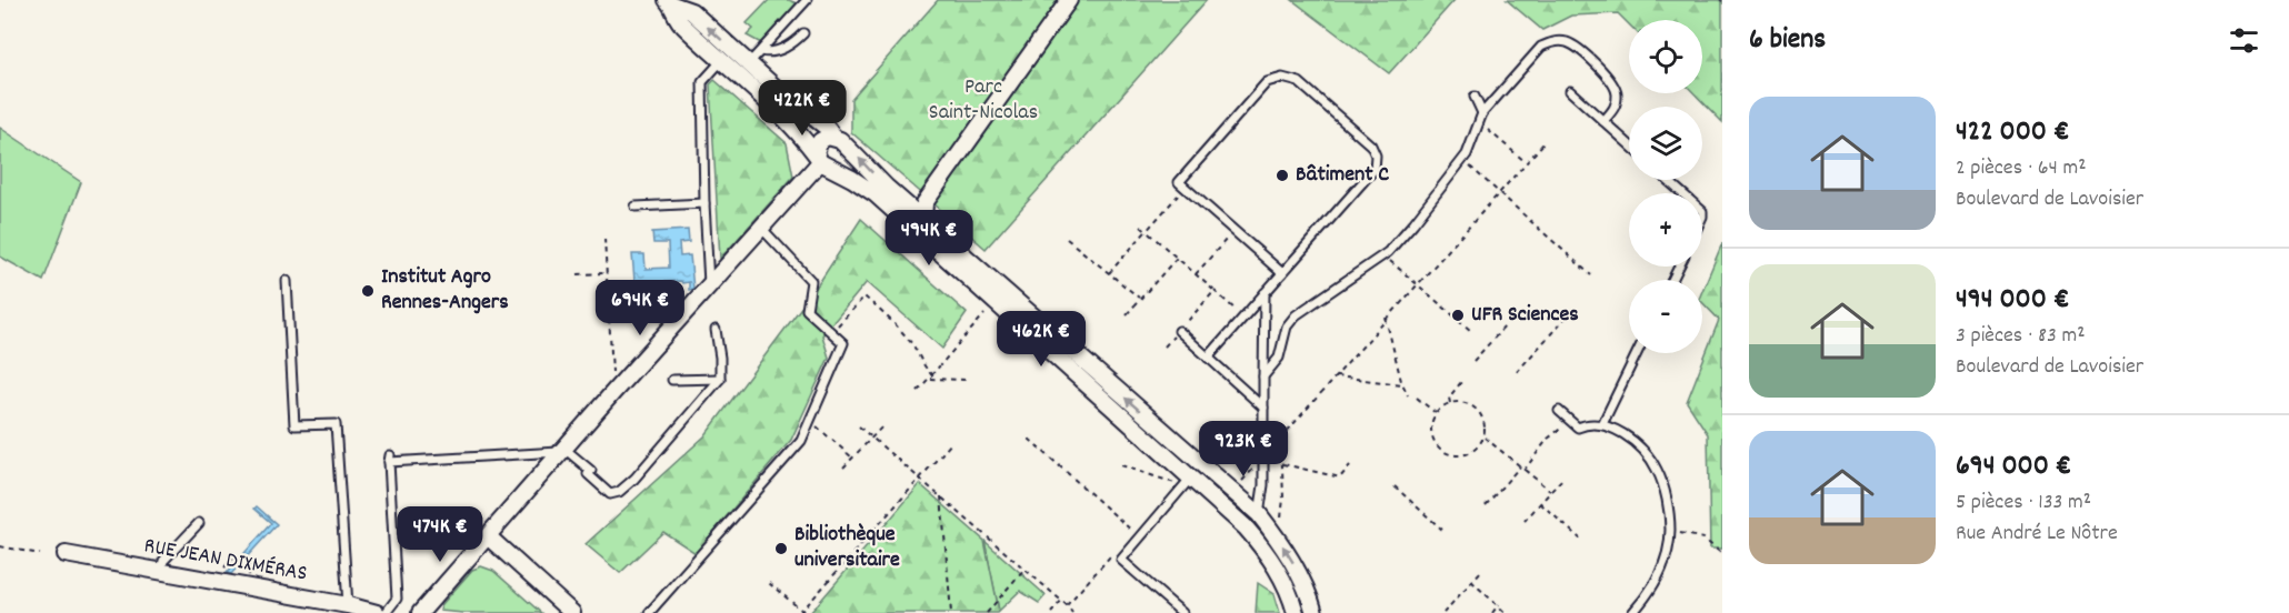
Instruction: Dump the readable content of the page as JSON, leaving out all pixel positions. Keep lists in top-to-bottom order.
{
  "streets": {
    "street": ["RUE JEAN DIXMÉRAS"]
  },
  "parks": ["Parc Saint-Nicolas"],
  "places": [
    "Bâtiment C",
    "Institut Agro Rennes-Angers",
    "UFR Sciences",
    "Bibliothèque universitaire"
  ],
  "page": {
    "heading": "6 biens",
    "map_buttons": ["+", "−"],
    "price": [
      "422K €",
      "494K €",
      "694K €",
      "462K €",
      "923K €",
      "474K €"
    ],
    "list": [
      {
        "name": "422 000 €",
        "note": "2 pièces · 64 m² · Boulevard de Lavoisier"
      },
      {
        "name": "494 000 €",
        "note": "3 pièces · 83 m² · Boulevard de Lavoisier"
      },
      {
        "name": "694 000 €",
        "note": "5 pièces · 133 m² · Rue André Le Nôtre"
      }
    ]
  }
}
